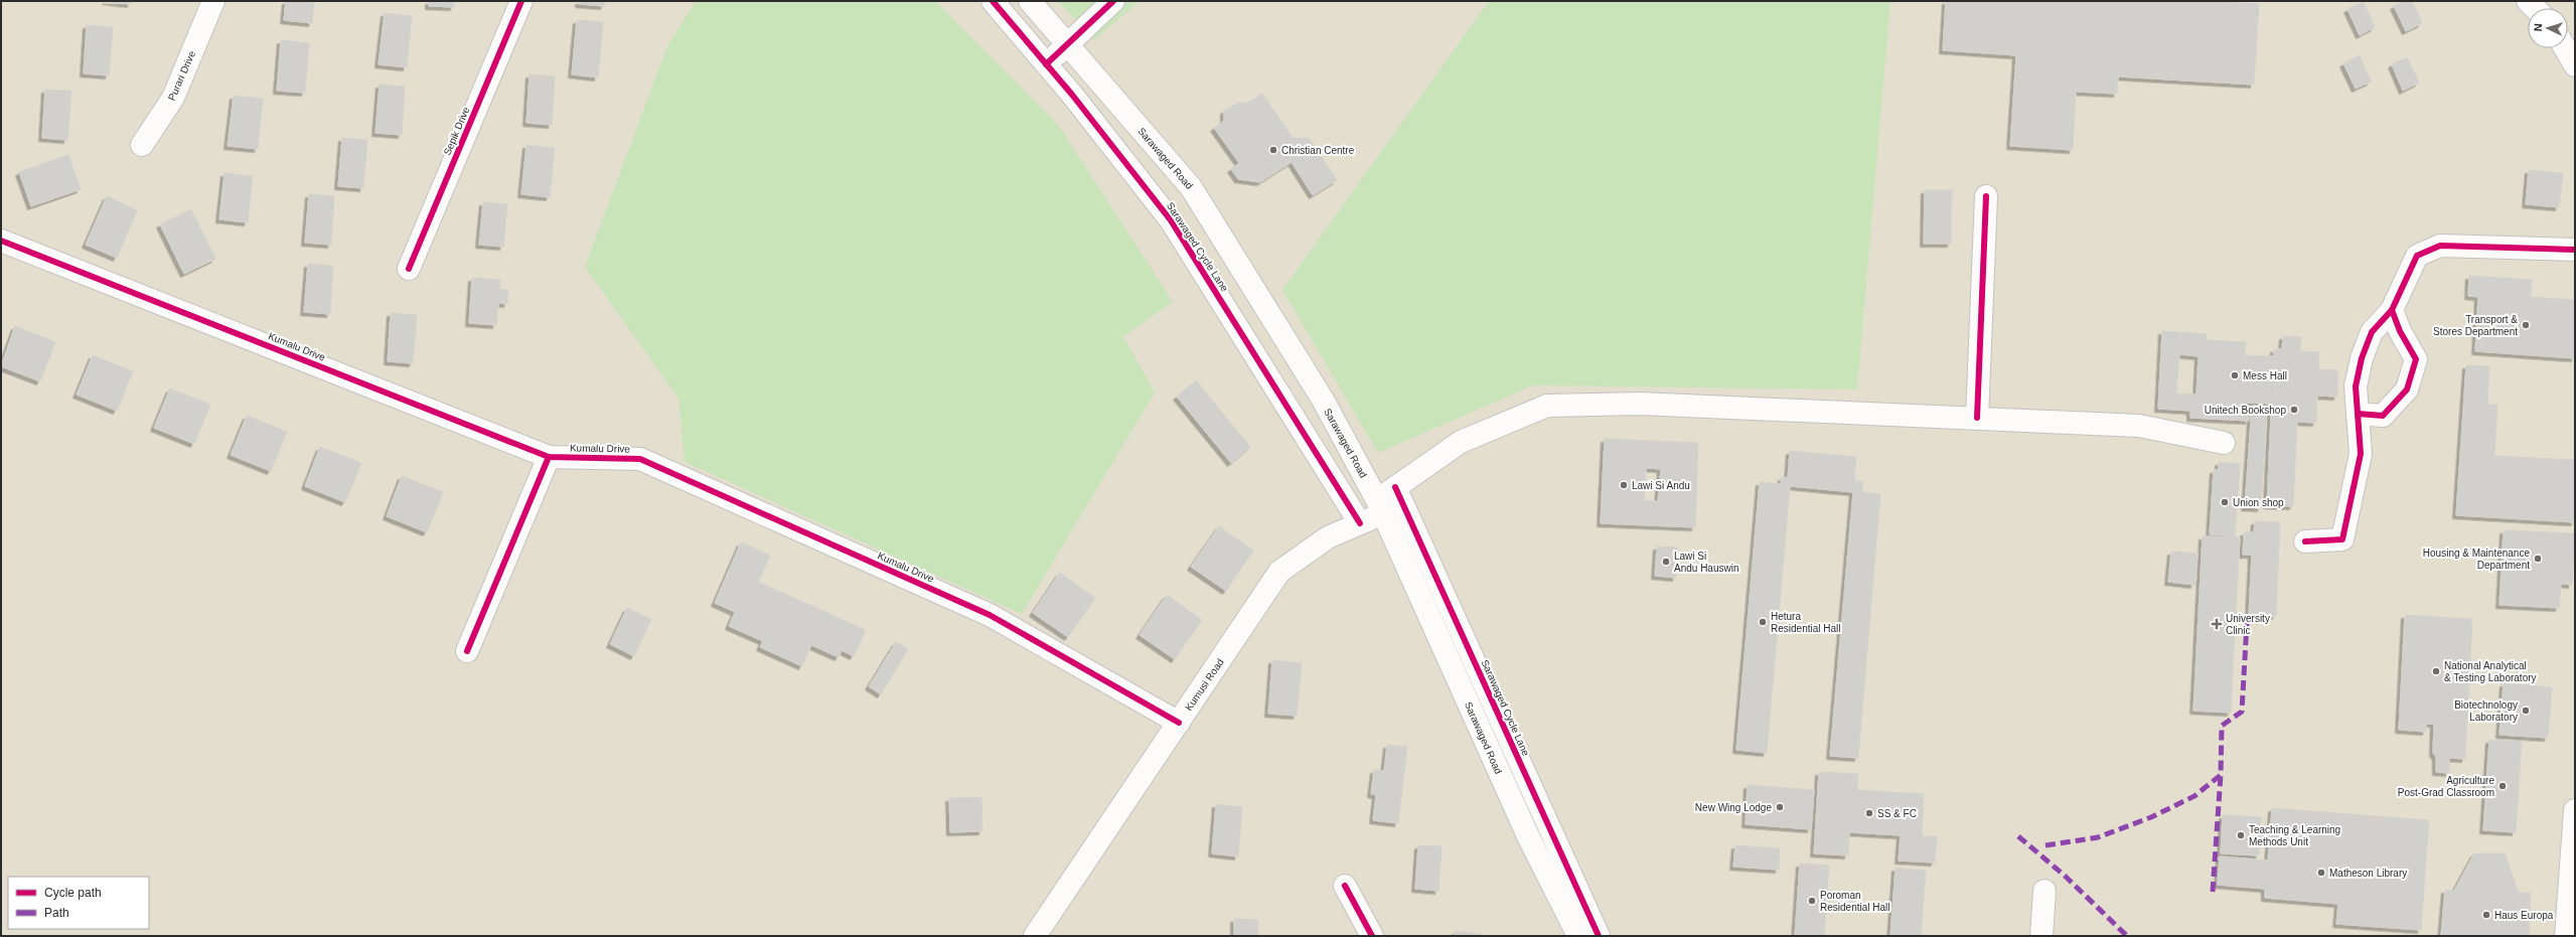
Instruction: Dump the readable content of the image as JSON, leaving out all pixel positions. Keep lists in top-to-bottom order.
{
  "streets": {
    "street": [
      "Purari Drive",
      "Sarawaged Road",
      "Sarawaged Cycle Lane",
      "Kumalu Drive",
      "Kumusi Road"
    ],
    "cycle path": ["Sepik Drive"]
  },
  "crossings": [
    ["Sarawaged Road", "Kumusi Road"],
    ["Sarawaged Cycle Lane", "Kumusi Road"],
    ["Kumalu Drive", "Kumusi Road"]
  ],
  "places": {
    "other": [
      "Christian Centre",
      "Transport & Stores Department",
      "Mess Hall",
      "Unitech Bookshop",
      "Lawi Si Andu",
      "Union shop",
      "Housing & Maintenance Department",
      "Lawi Si Andu Hauswin",
      "Hetura Residential Hall",
      "National Analytical & Testing Laboratory",
      "Biotechnology Laboratory",
      "Agriculture Post-Grad Classroom",
      "New Wing Lodge",
      "SS & FC",
      "Teaching & Learning Methods Unit",
      "Matheson Library",
      "Poroman Residential Hall",
      "Haus Europa"
    ],
    "health": ["University Clinic"]
  },
  "legend": ["Cycle path", "Path"],
  "north": "left"
}
